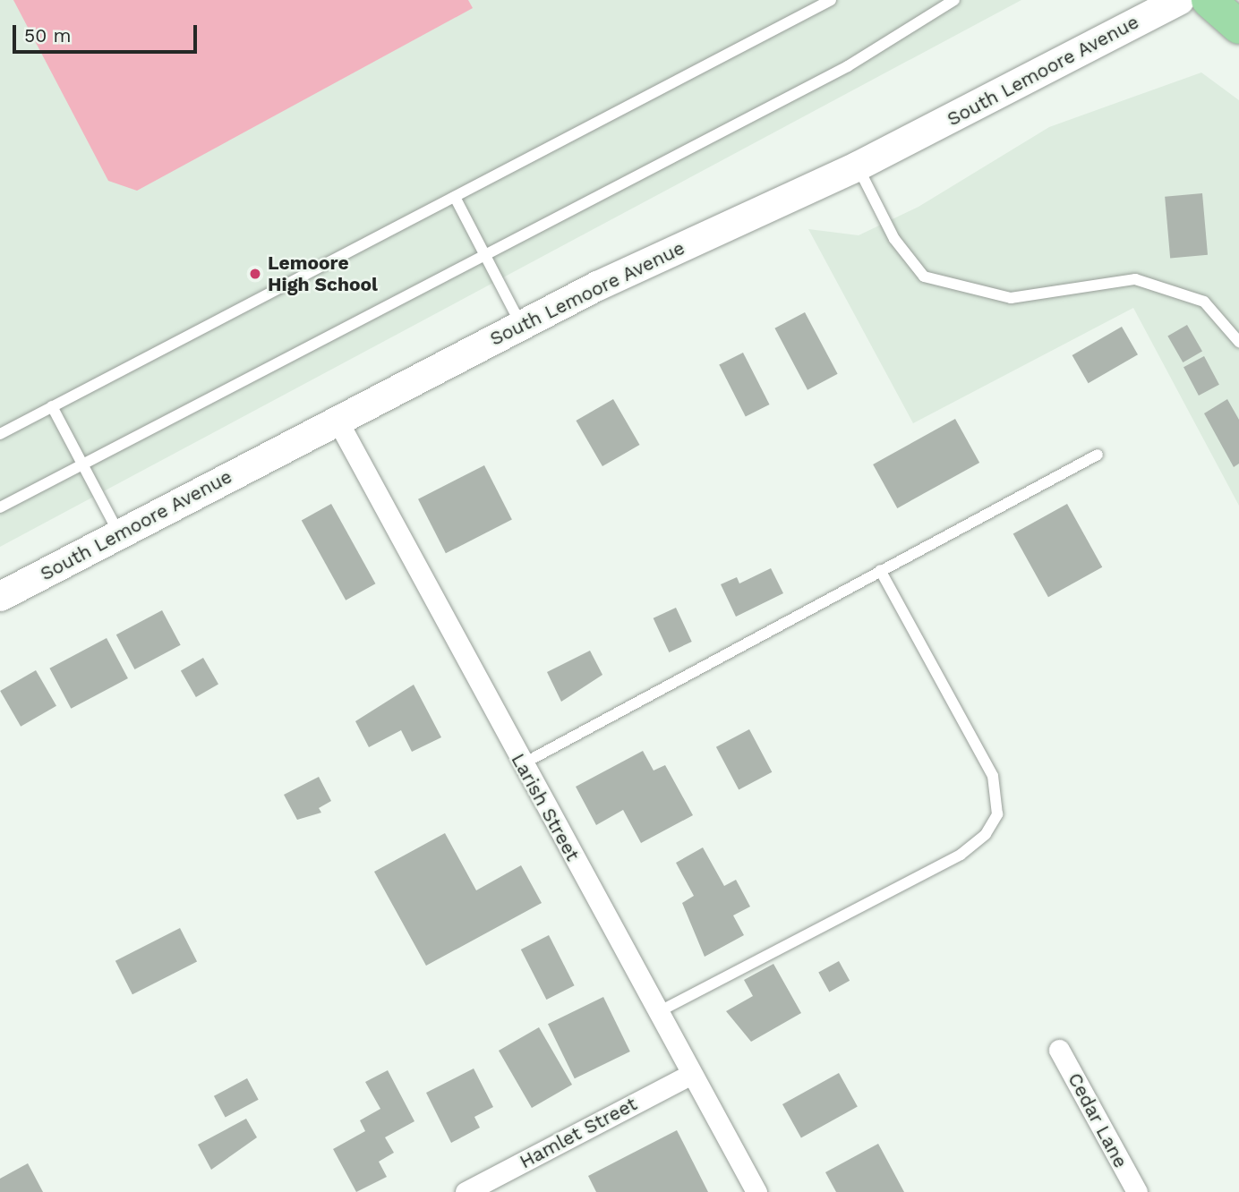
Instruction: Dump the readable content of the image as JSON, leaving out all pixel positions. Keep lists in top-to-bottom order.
{
  "streets": {
    "main road": ["South Lemoore Avenue"],
    "street": ["Larish Street", "Cedar Lane", "Hamlet Street"]
  },
  "crossings": [
    ["South Lemoore Avenue", "Larish Street"],
    ["Larish Street", "Hamlet Street"]
  ],
  "places": ["Lemoore High School"],
  "scale_bar": "50 m"
}
